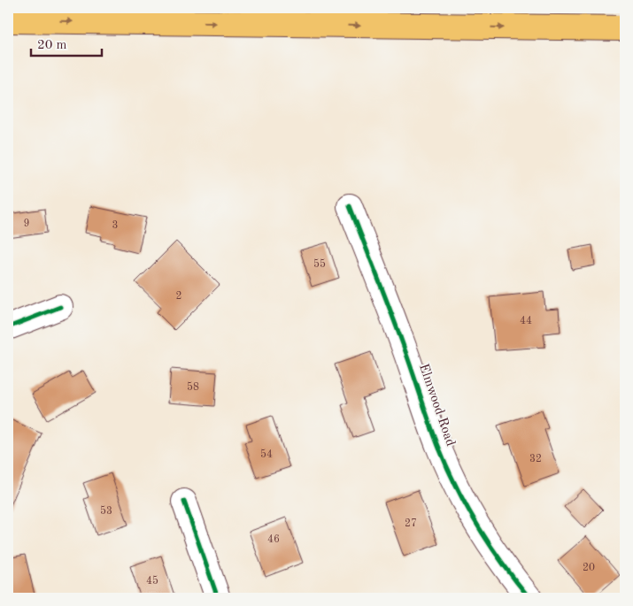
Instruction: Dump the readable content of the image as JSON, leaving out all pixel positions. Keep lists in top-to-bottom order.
{
  "streets": {
    "street": ["Elmwood Road"]
  },
  "house_numbers": [
    "9",
    "3",
    "55",
    "2",
    "44",
    "58",
    "54",
    "32",
    "53",
    "27",
    "46",
    "20",
    "45"
  ],
  "scale_bar": "20 m"
}
